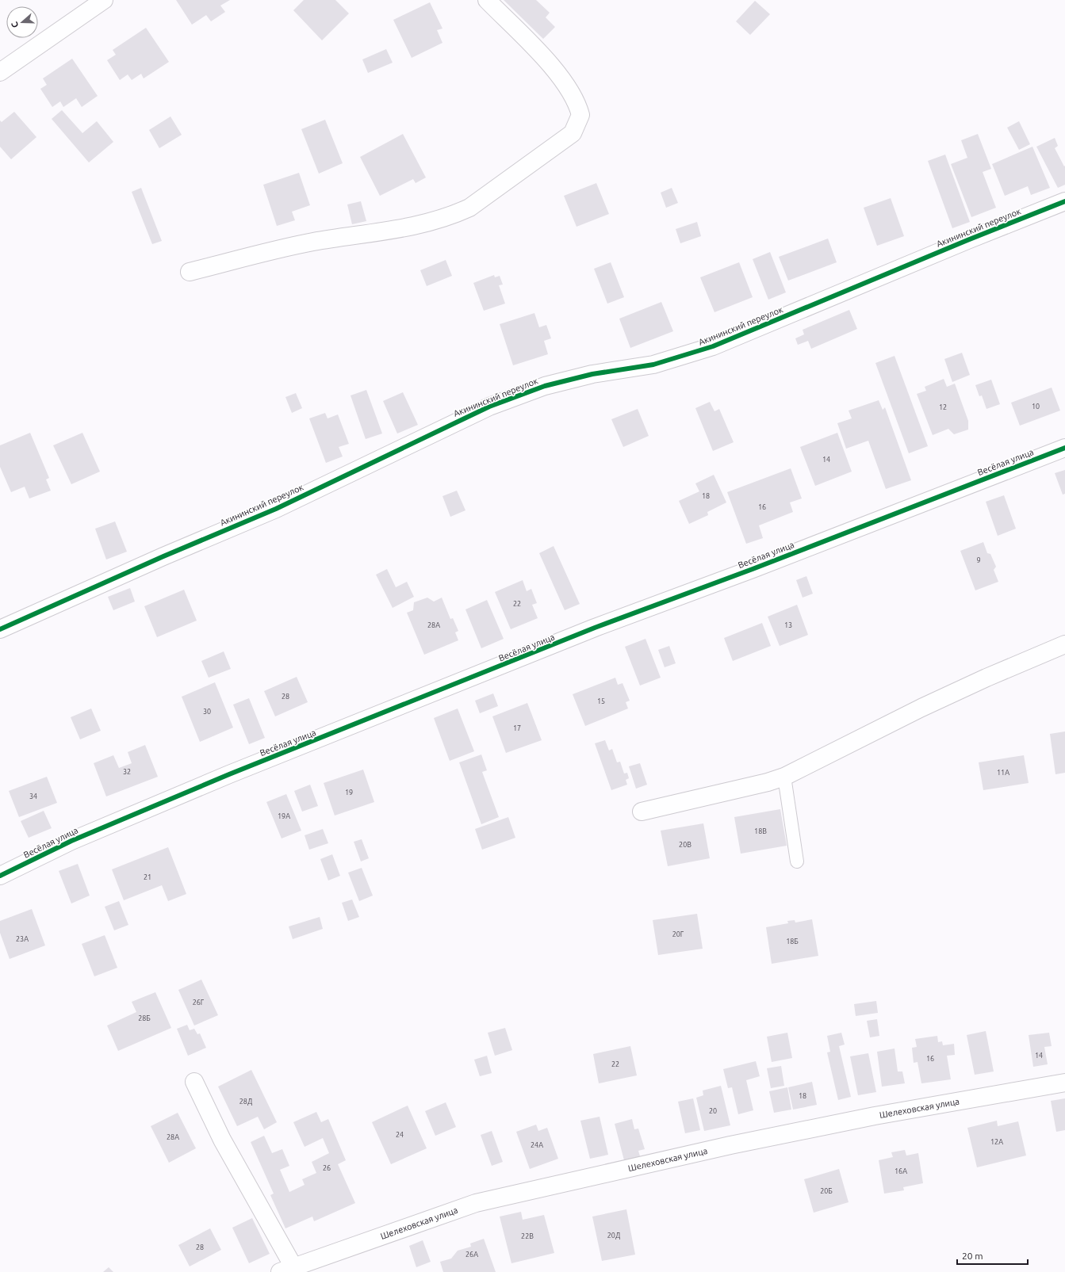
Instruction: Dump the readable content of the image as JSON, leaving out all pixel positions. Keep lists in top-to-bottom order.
{
  "streets": {
    "street": ["Акининский переулок", "Весёлая улица", "Шелеховская улица"]
  },
  "house_numbers": [
    "10",
    "12",
    "14",
    "18",
    "16",
    "9",
    "22",
    "28А",
    "13",
    "28",
    "15",
    "30",
    "17",
    "32",
    "11А",
    "19",
    "34",
    "19А",
    "18В",
    "20В",
    "21",
    "20Г",
    "23А",
    "18Б",
    "26Г",
    "28Б",
    "14",
    "16",
    "22",
    "18",
    "28Д",
    "20",
    "24",
    "28А",
    "12А",
    "24А",
    "26",
    "16А",
    "20Б",
    "20Д",
    "22В",
    "28",
    "26А"
  ],
  "scale_bar": "20 m",
  "north": "left"
}
